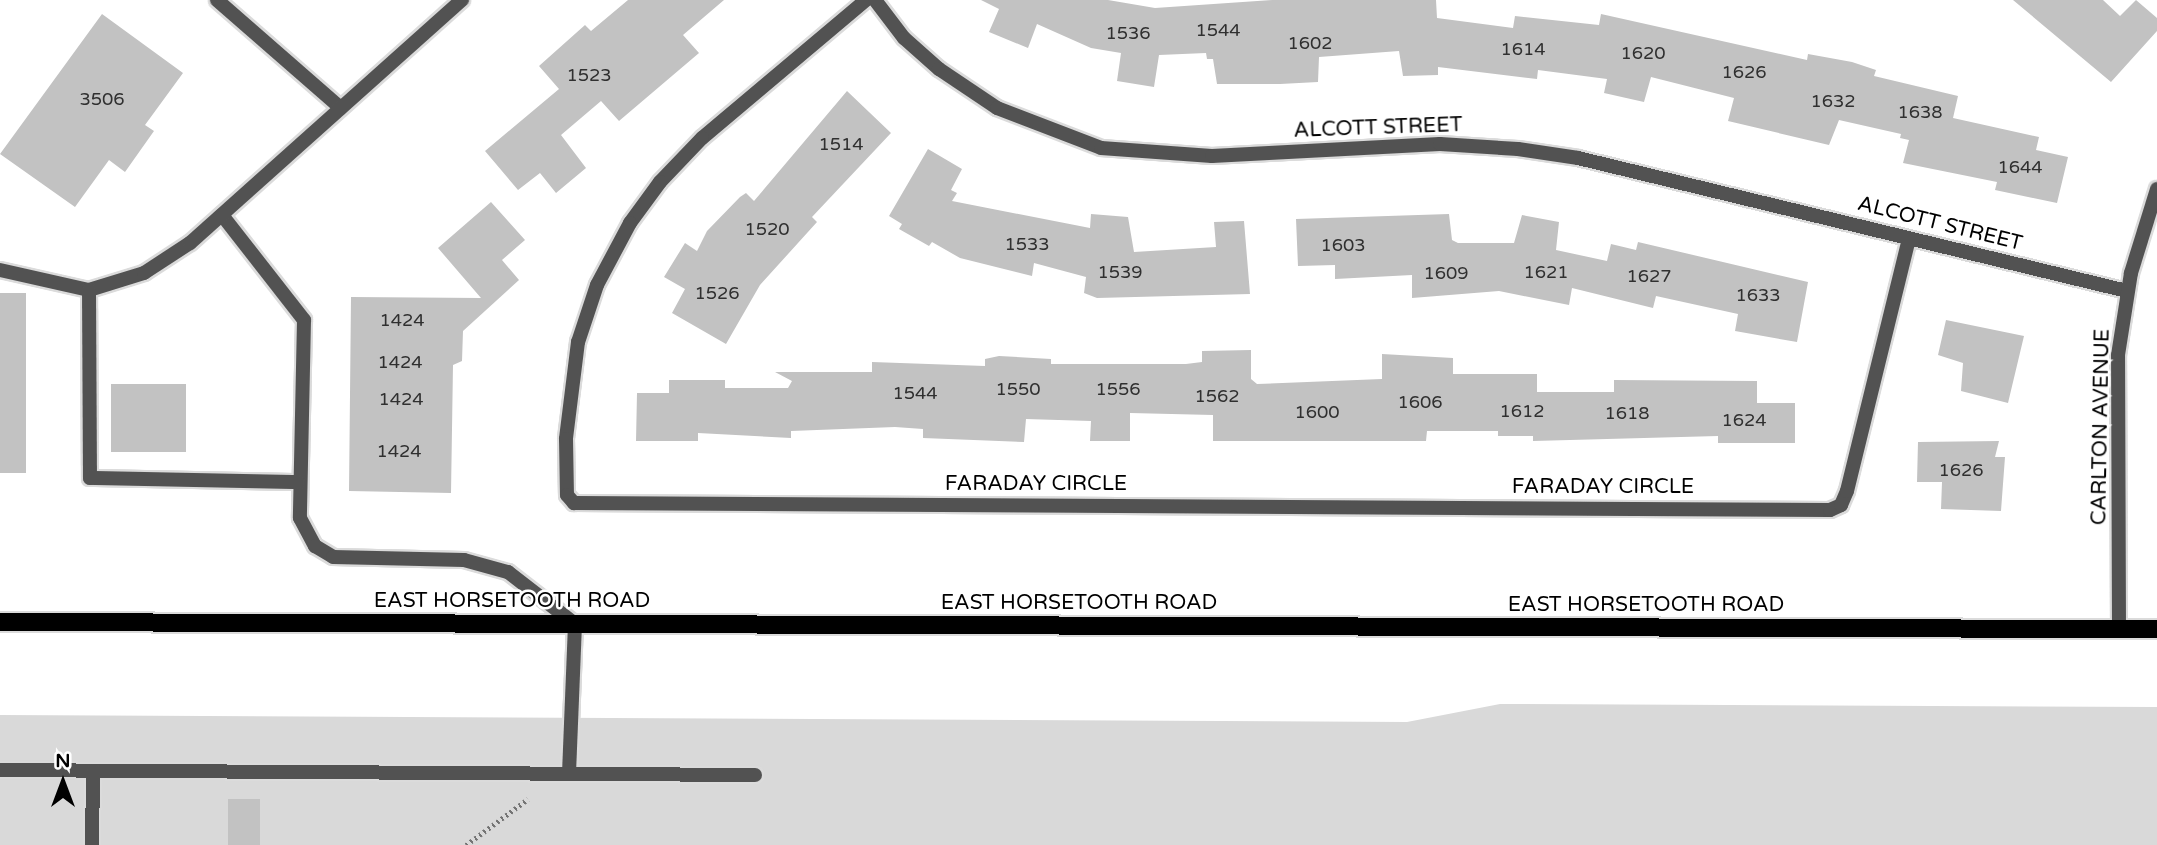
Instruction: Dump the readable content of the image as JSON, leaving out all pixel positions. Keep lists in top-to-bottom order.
{
  "streets": {
    "main road": ["EAST HORSETOOTH ROAD"],
    "street": ["ALCOTT STREET", "CARLTON AVENUE", "FARADAY CIRCLE"]
  },
  "crossings": [
    ["ALCOTT STREET", "CARLTON AVENUE"],
    ["ALCOTT STREET", "FARADAY CIRCLE"],
    ["CARLTON AVENUE", "EAST HORSETOOTH ROAD"]
  ],
  "house_numbers": [
    "1544",
    "1536",
    "1602",
    "1614",
    "1620",
    "1626",
    "1523",
    "3506",
    "1632",
    "1638",
    "1514",
    "1644",
    "1520",
    "1533",
    "1603",
    "1539",
    "1621",
    "1609",
    "1627",
    "1526",
    "1633",
    "1424",
    "1424",
    "1550",
    "1556",
    "1544",
    "1562",
    "1424",
    "1606",
    "1612",
    "1600",
    "1618",
    "1624",
    "1424",
    "1626"
  ],
  "north": "top"
}
